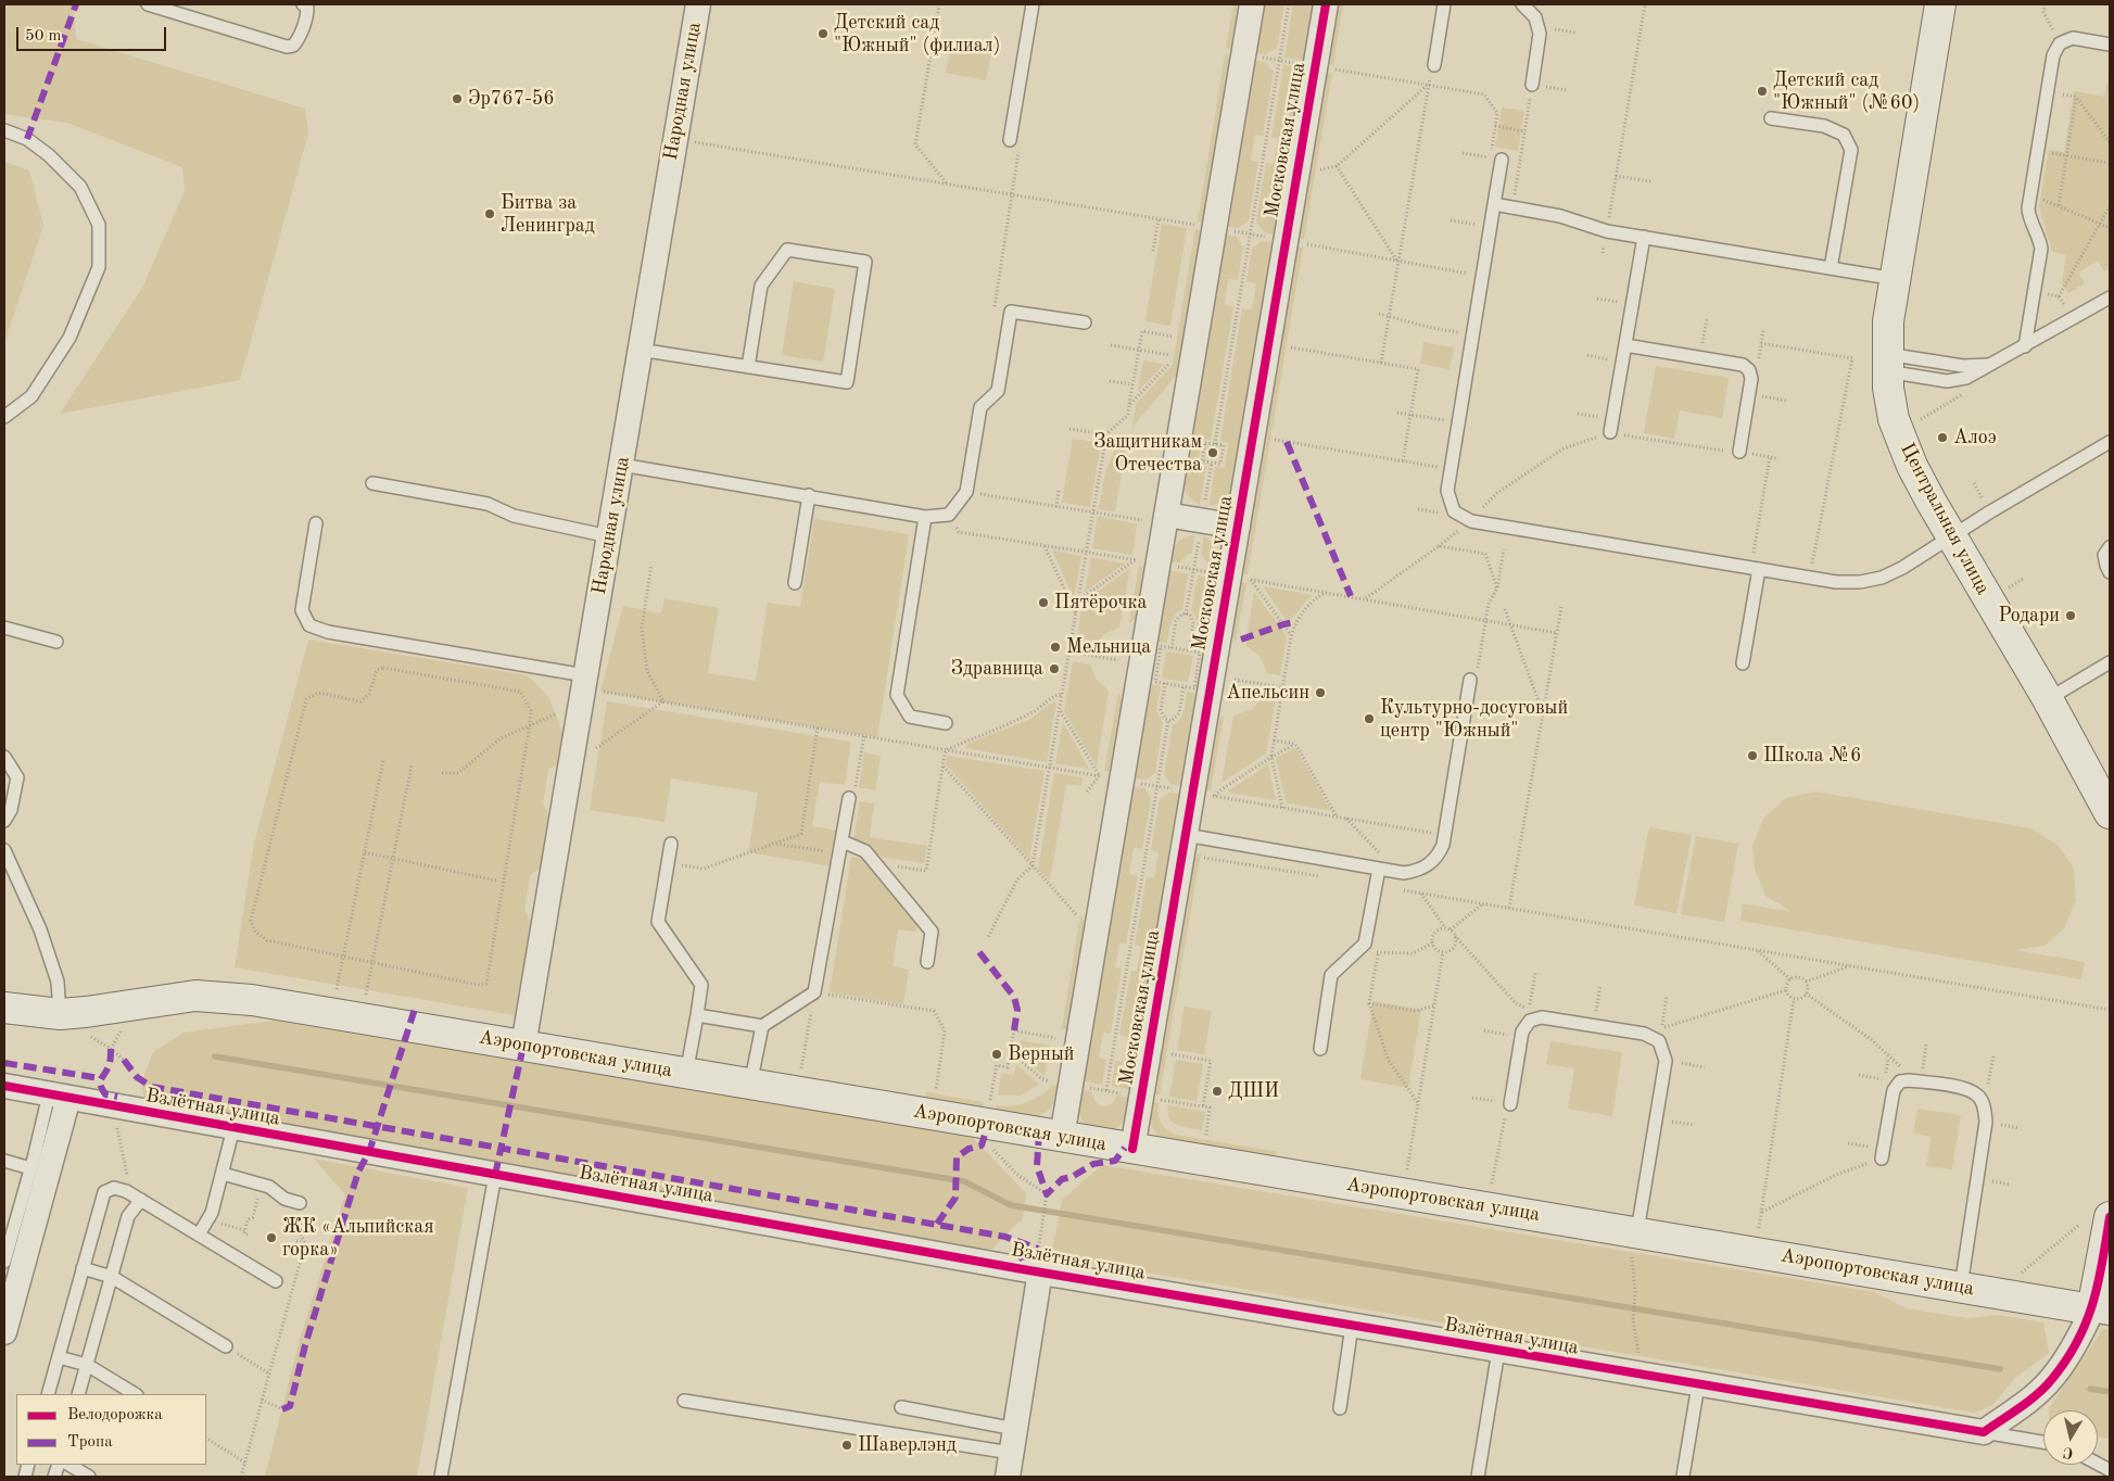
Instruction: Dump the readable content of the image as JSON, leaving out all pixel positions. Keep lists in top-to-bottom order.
{
  "streets": {
    "street": [
      "Народная улица",
      "Московская улица",
      "Центральная улица",
      "Аэропортовская улица",
      "Взлётная улица"
    ]
  },
  "crossings": [
    ["Народная улица", "Аэропортовская улица"],
    ["Московская улица", "Аэропортовская улица"]
  ],
  "places": [
    "Детский сад \"Южный\" (филиал)",
    "Детский сад \"Южный\" (№60)",
    "Эр767-56",
    "Битва за Ленинград",
    "Алоэ",
    "Защитникам Отечества",
    "Пятёрочка",
    "Родари",
    "Мельница",
    "Здравница",
    "Апельсин",
    "Культурно-досуговый центр \"Южный\"",
    "Школа №6",
    "Верный",
    "ДШИ",
    "ЖК «Альпийская горка»",
    "Шаверлэнд"
  ],
  "legend": ["Велодорожка", "Тропа"],
  "scale_bar": "50 m",
  "north": "bottom"
}
